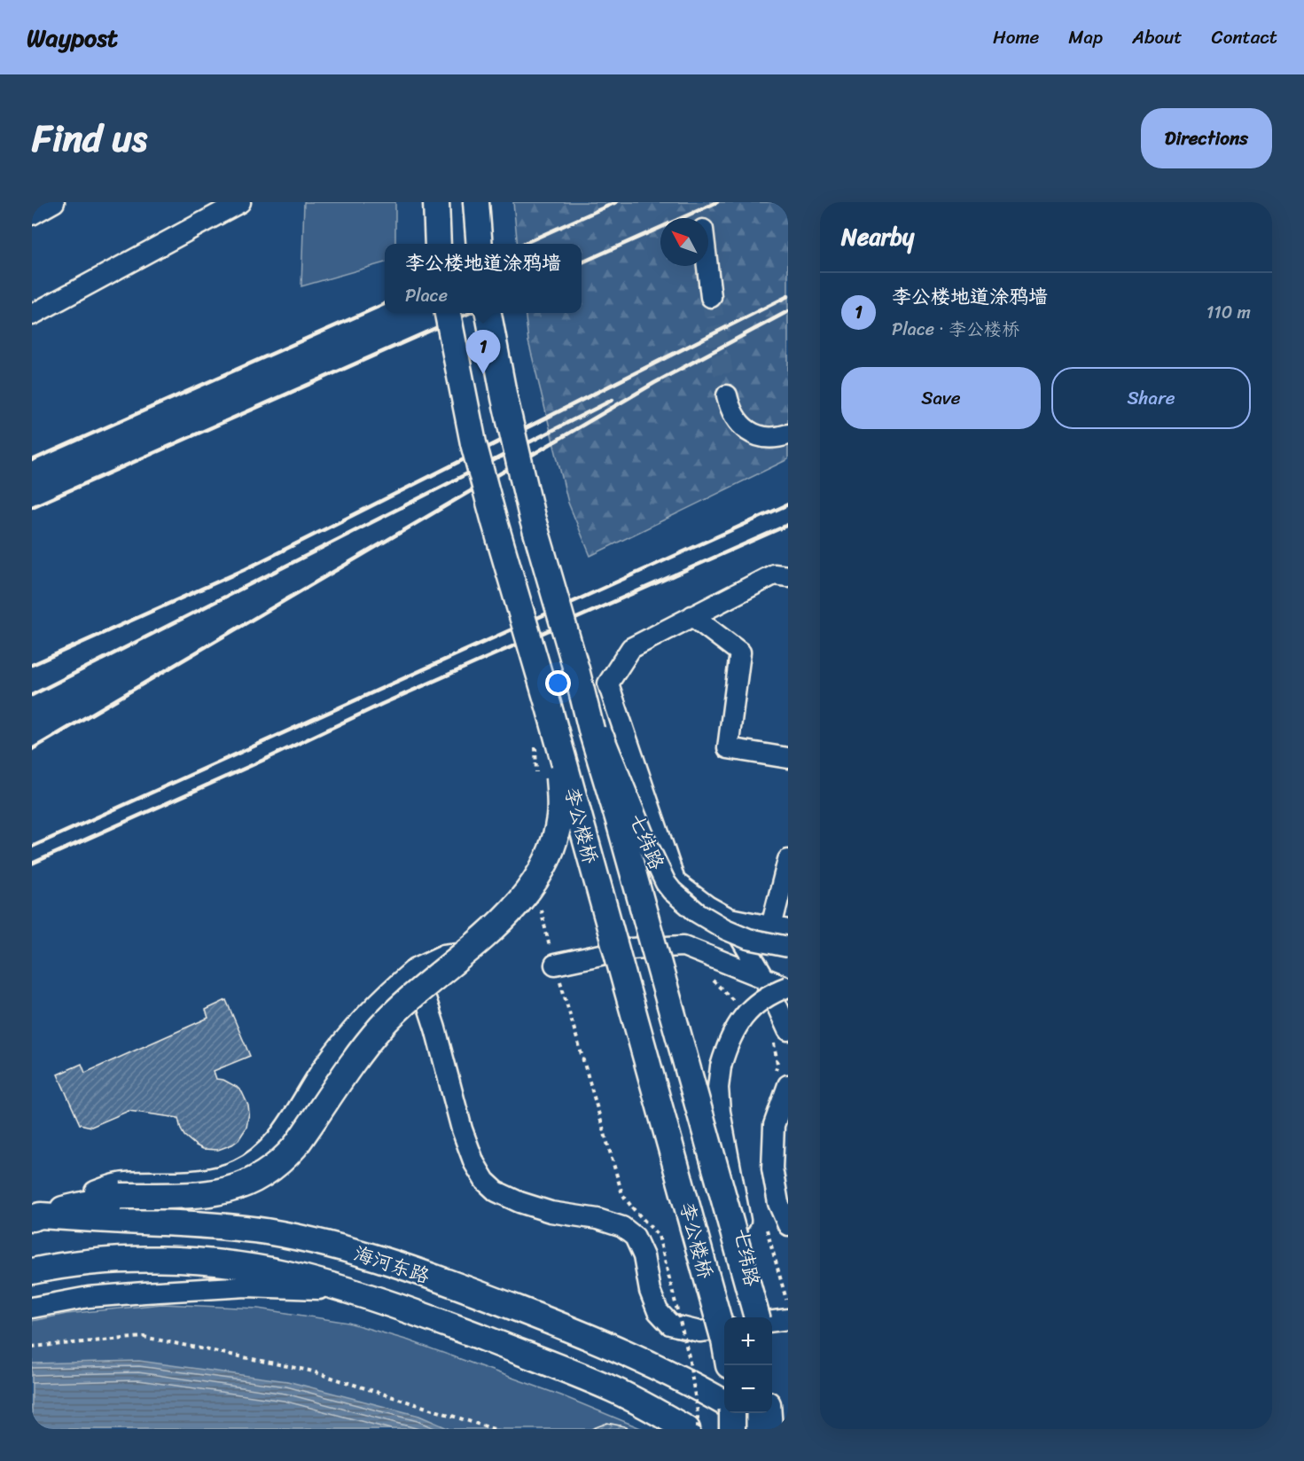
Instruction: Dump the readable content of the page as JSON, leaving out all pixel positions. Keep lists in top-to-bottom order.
{
  "streets": {
    "main road": ["李公楼桥", "海河东路"],
    "street": ["七纬路"]
  },
  "crossings": [
    ["李公楼桥", "七纬路"]
  ],
  "north": "top left",
  "page": {
    "header": "Waypost",
    "nav": [
      "Home",
      "Map",
      "About",
      "Contact"
    ],
    "title": "Find us",
    "buttons": [
      "Directions",
      ["Save", "Share"]
    ],
    "heading": "Nearby",
    "popup": ["李公楼地道涂鸦墙", "Place"],
    "list": [
      {
        "mark": "1",
        "name": "李公楼地道涂鸦墙",
        "note": "Place · 李公楼桥",
        "value": "110 m"
      }
    ],
    "pins": "1",
    "map_buttons": ["+", "−"]
  }
}
